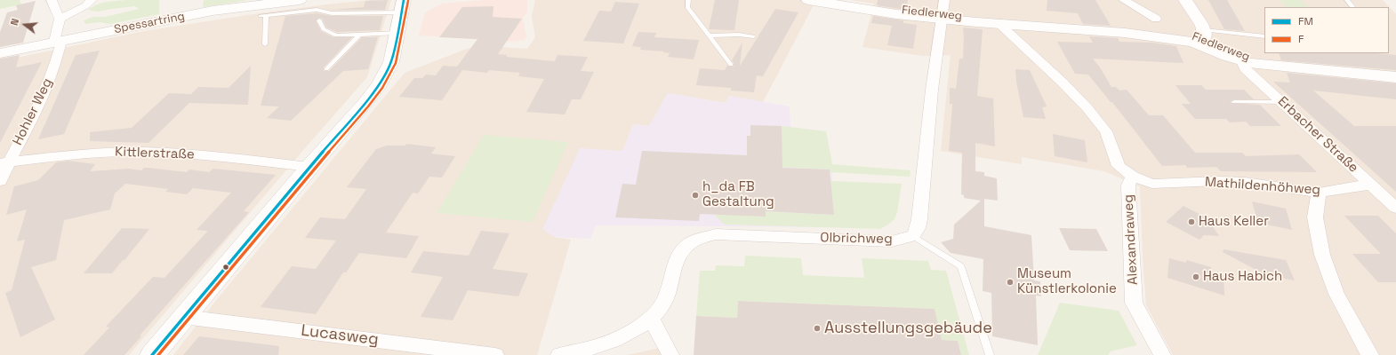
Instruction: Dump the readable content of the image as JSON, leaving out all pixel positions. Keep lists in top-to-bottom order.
{
  "streets": {
    "main road": ["Fiedlerweg", "Spessartring"],
    "street": [
      "Hohler Weg",
      "Erbacher Straße",
      "Kittlerstraße",
      "Mathildenhöhweg",
      "Olbrichweg",
      "Alexandraweg",
      "Lucasweg"
    ]
  },
  "crossings": [
    ["Fiedlerweg", "Erbacher Straße"],
    ["Fiedlerweg", "Alexandraweg"],
    ["Spessartring", "Hohler Weg"],
    ["Hohler Weg", "Kittlerstraße"],
    ["Erbacher Straße", "Mathildenhöhweg"],
    ["Mathildenhöhweg", "Alexandraweg"]
  ],
  "places": [
    "h_da FB Gestaltung",
    "Haus Keller",
    "Haus Habich",
    "Museum Künstlerkolonie",
    "Ausstellungsgebäude"
  ],
  "lines": ["transit line FM", "transit line F"],
  "legend": ["FM", "F"],
  "north": "left"
}
